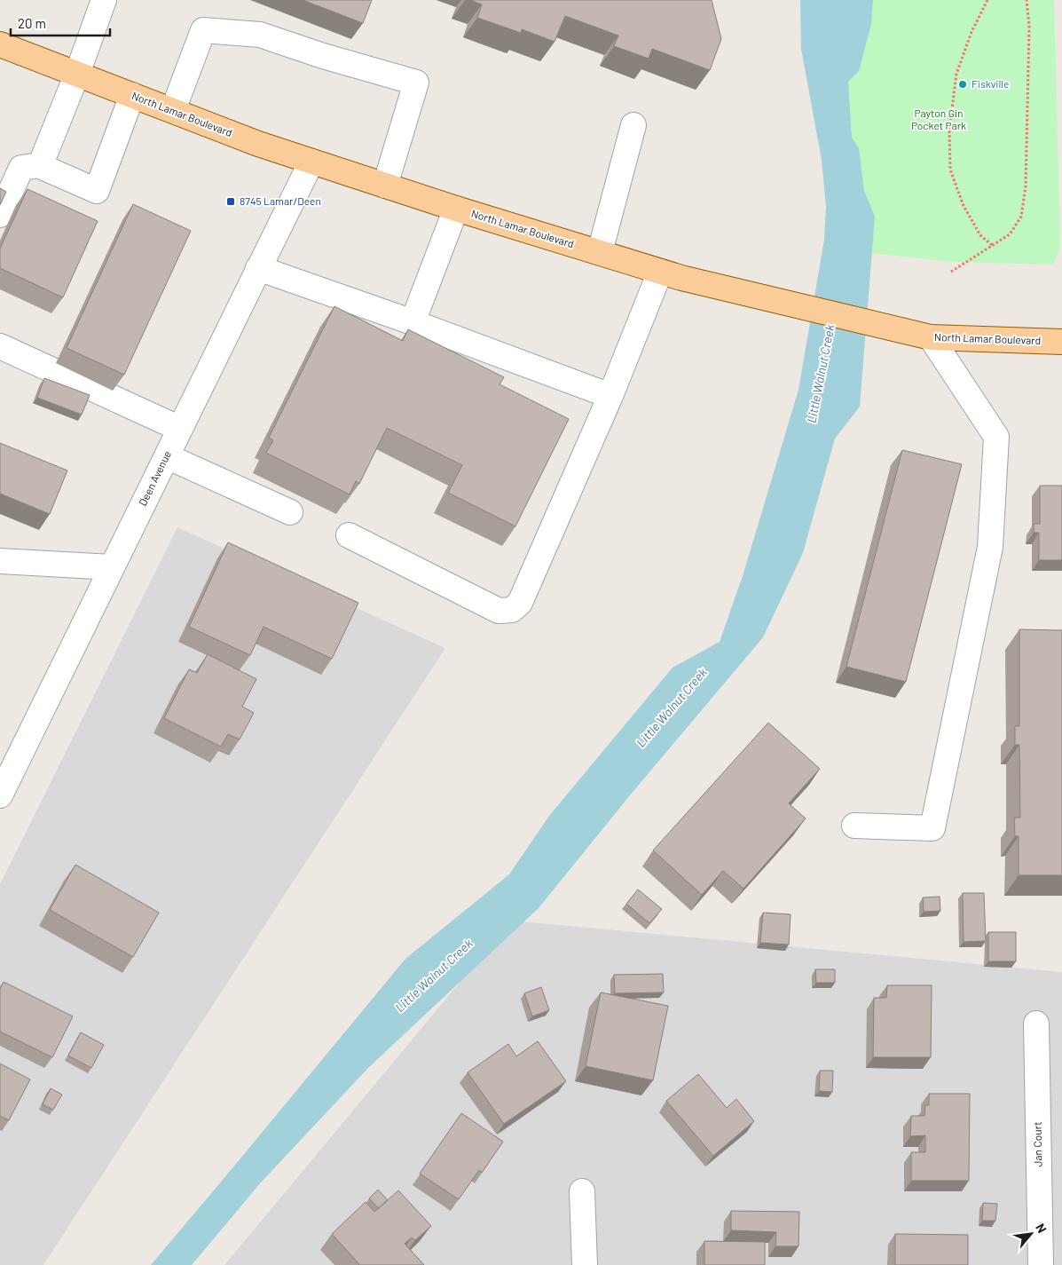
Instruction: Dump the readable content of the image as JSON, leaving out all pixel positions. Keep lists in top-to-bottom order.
{
  "streets": {
    "main road": ["North Lamar Boulevard"],
    "street": ["Deen Avenue", "Jan Court"]
  },
  "crossings": [
    ["North Lamar Boulevard", "Deen Avenue"]
  ],
  "water": ["Little Walnut Creek"],
  "parks": ["Payton Gin Pocket Park"],
  "places": {
    "other": ["Fiskville"],
    "transit": ["8745 Lamar/Deen"]
  },
  "scale_bar": "20 m",
  "north": "top right"
}
